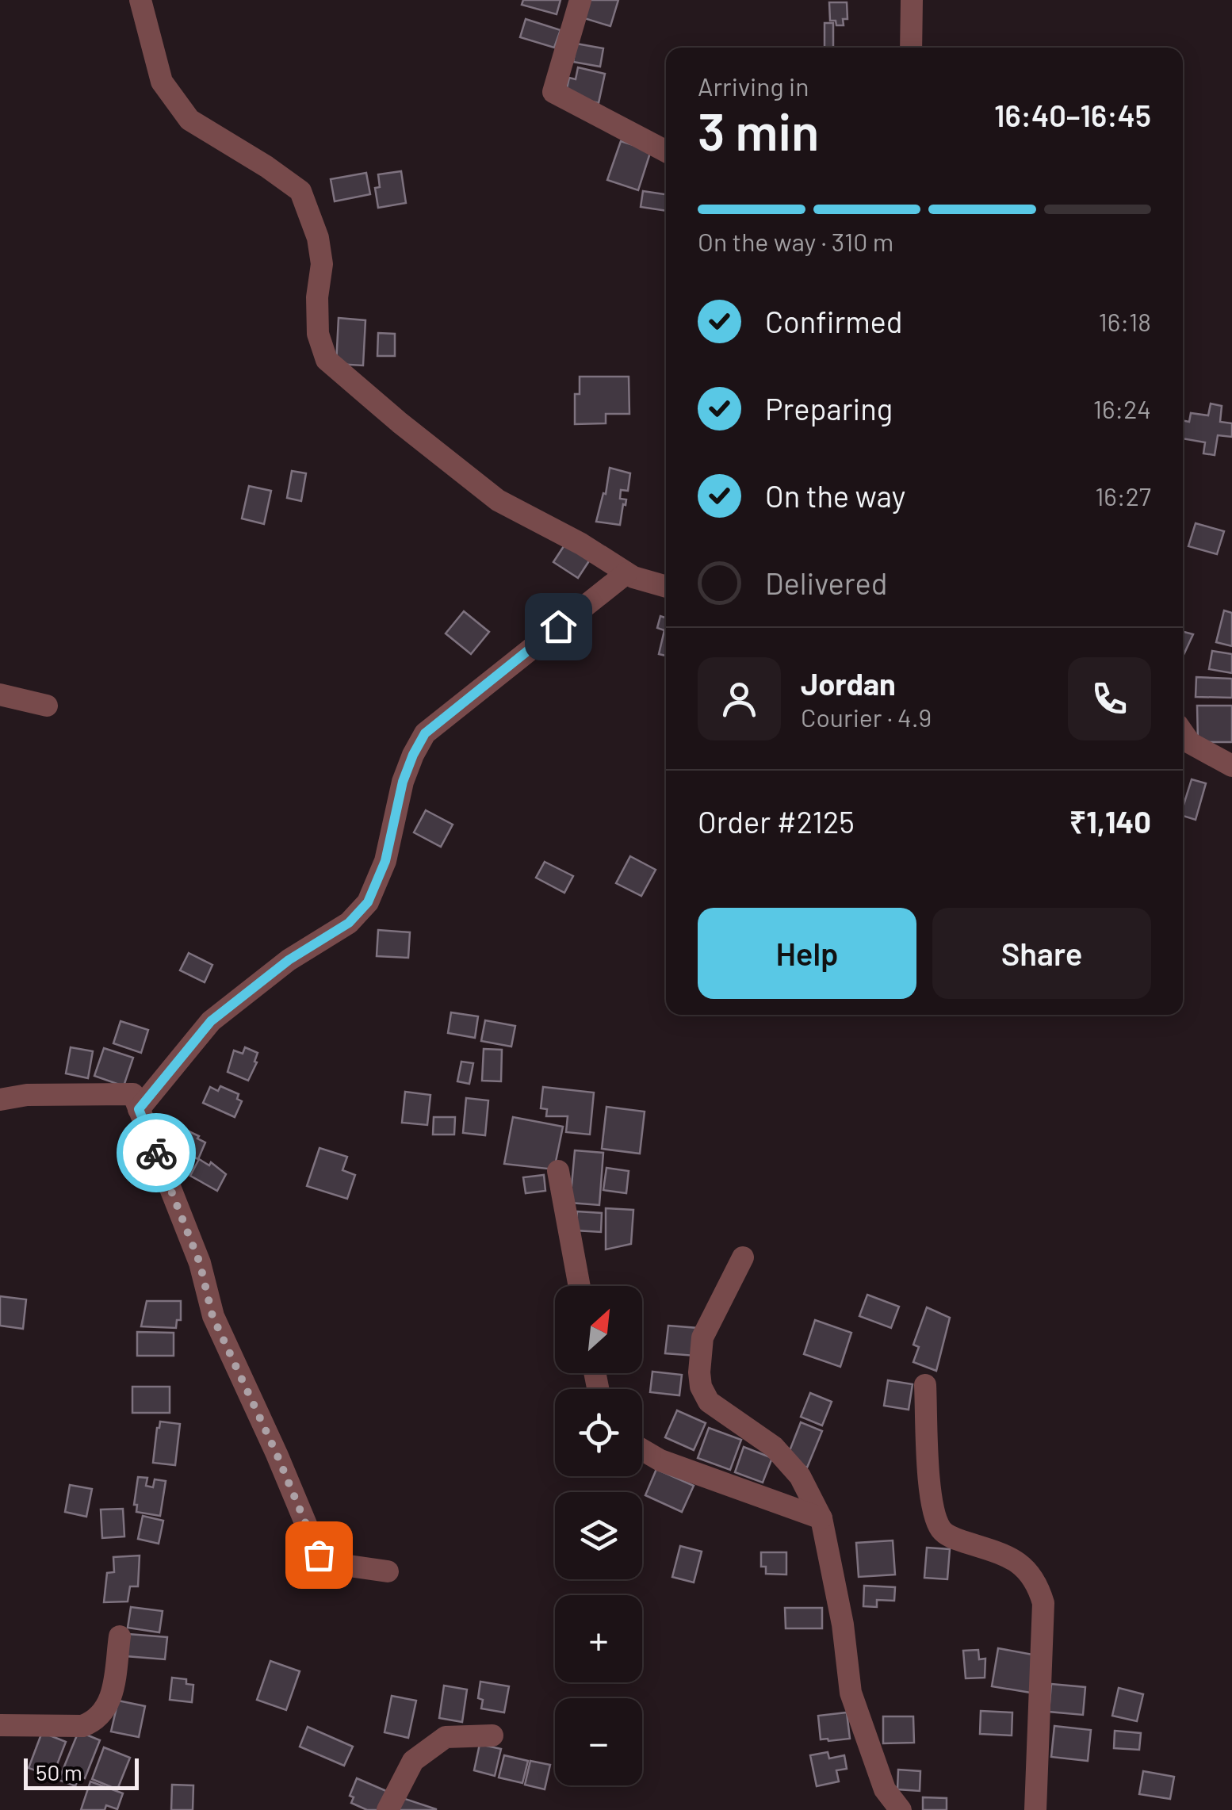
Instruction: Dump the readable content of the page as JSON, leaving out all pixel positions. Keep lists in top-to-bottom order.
{
  "scale_bar": "50 m",
  "north": "top right",
  "page": {
    "heading": ["3 min", "Arriving in", "16:40–16:45"],
    "panel": [
      "Jordan",
      "Courier · 4.9",
      "Order #2125",
      "₹1,140"
    ],
    "bar": "On the way · 310 m",
    "list": [
      ["Confirmed", "16:18"],
      ["Preparing", "16:24"],
      ["On the way", "16:27"],
      "Delivered"
    ],
    "buttons": ["Help", "Share"],
    "map_buttons": ["+", "−"],
    "scale": "50 m"
  }
}
